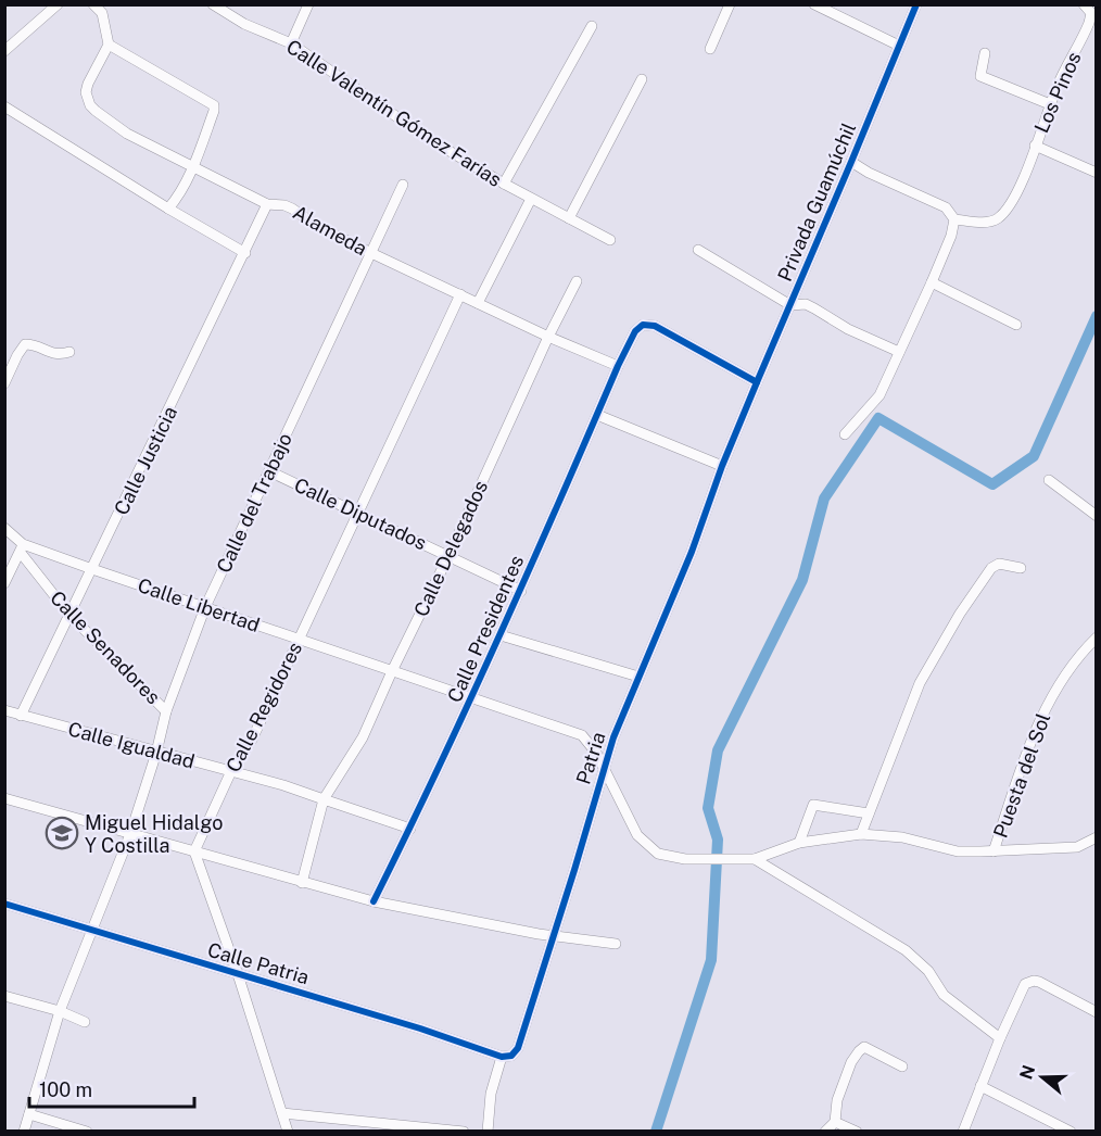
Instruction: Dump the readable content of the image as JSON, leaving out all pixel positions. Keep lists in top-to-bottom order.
{
  "streets": {
    "street": [
      "Los Pinos",
      "Calle Valentín Gómez Farías",
      "Privada Guamúchil",
      "Alameda",
      "Calle Justicia",
      "Calle del Trabajo",
      "Calle Diputados",
      "Calle Delegados",
      "Calle Libertad",
      "Calle Presidentes",
      "Calle Senadores",
      "Calle Regidores",
      "Calle Igualdad",
      "Patria",
      "Puesta del Sol",
      "Calle Patria"
    ]
  },
  "crossings": [
    ["Privada Guamúchil", "Calle Presidentes"],
    ["Privada Guamúchil", "Patria"],
    ["Alameda", "Calle Justicia"],
    ["Alameda", "Calle del Trabajo"],
    ["Alameda", "Calle Delegados"],
    ["Alameda", "Calle Presidentes"],
    ["Alameda", "Calle Regidores"],
    ["Calle Justicia", "Calle Libertad"],
    ["Calle Justicia", "Calle Senadores"],
    ["Calle Justicia", "Calle Igualdad"],
    ["Calle del Trabajo", "Calle Diputados"],
    ["Calle del Trabajo", "Calle Libertad"],
    ["Calle del Trabajo", "Calle Senadores"],
    ["Calle del Trabajo", "Calle Igualdad"],
    ["Calle del Trabajo", "Calle Patria"],
    ["Calle Diputados", "Calle Delegados"],
    ["Calle Diputados", "Calle Presidentes"],
    ["Calle Diputados", "Calle Regidores"],
    ["Calle Delegados", "Calle Libertad"],
    ["Calle Delegados", "Calle Igualdad"],
    ["Calle Libertad", "Calle Presidentes"],
    ["Calle Libertad", "Calle Senadores"],
    ["Calle Libertad", "Calle Regidores"],
    ["Calle Libertad", "Patria"],
    ["Calle Presidentes", "Calle Igualdad"],
    ["Calle Regidores", "Calle Igualdad"],
    ["Patria", "Calle Patria"]
  ],
  "places": {
    "school or university": ["Miguel Hidalgo Y Costilla"]
  },
  "scale_bar": "100 m",
  "north": "left"
}
